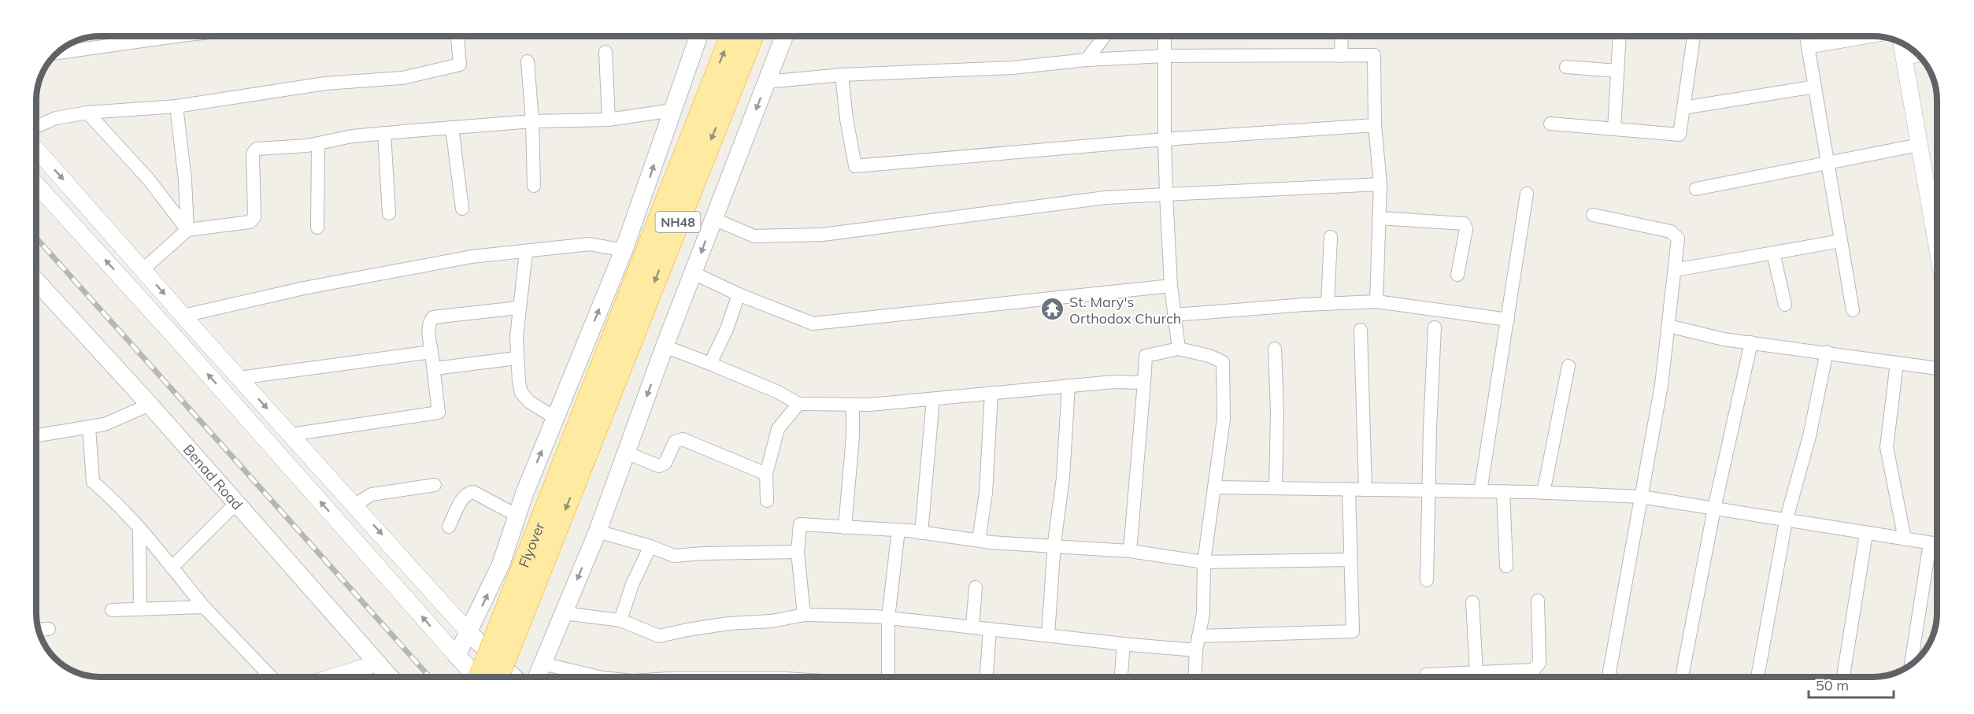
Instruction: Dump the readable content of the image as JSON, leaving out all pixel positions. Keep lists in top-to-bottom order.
{
  "streets": {
    "highway": ["NH48", "Flyover"],
    "main road": ["Benad Road"]
  },
  "crossings": [
    ["NH48", "Flyover"]
  ],
  "places": {
    "temple": ["St. Mary's Orthodox Church"]
  },
  "scale_bar": "50 m"
}
